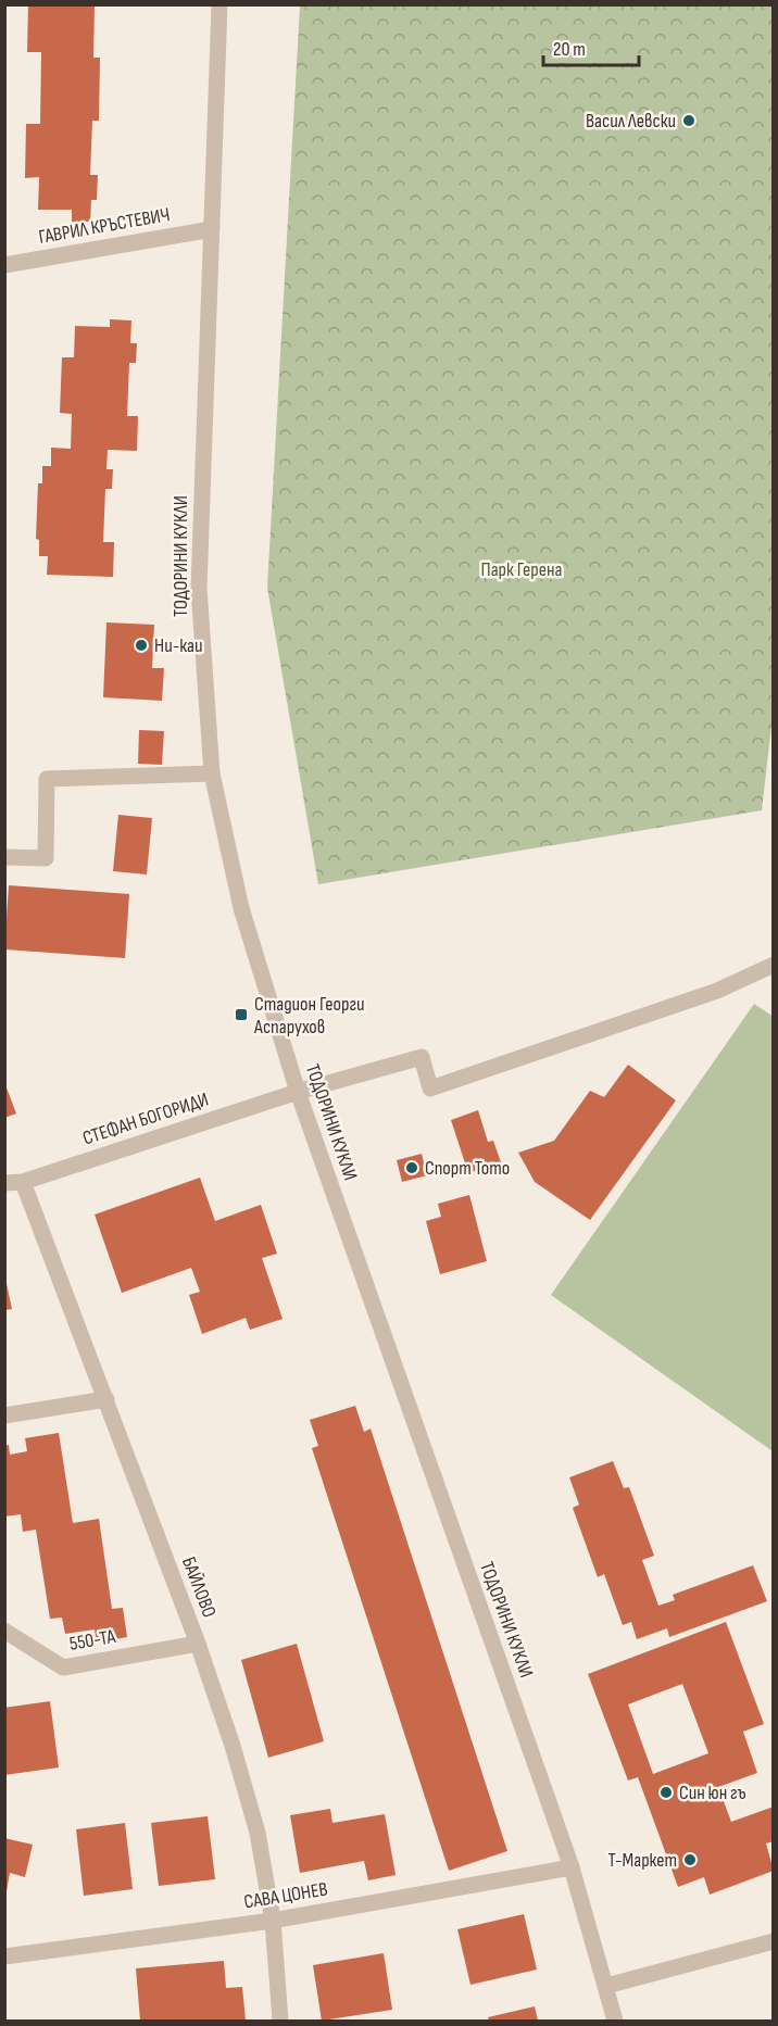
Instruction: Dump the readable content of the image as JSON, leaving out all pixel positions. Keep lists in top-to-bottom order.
{
  "streets": {
    "street": [
      "ГАВРИЛ КРЪСТЕВИЧ",
      "ТОДОРИНИ КУКЛИ",
      "СТЕФАН БОГОРИДИ",
      "БАЙЛОВО",
      "550-ТА",
      "САВА ЦОНЕВ"
    ]
  },
  "crossings": [
    ["ГАВРИЛ КРЪСТЕВИЧ", "ТОДОРИНИ КУКЛИ"],
    ["ТОДОРИНИ КУКЛИ", "СТЕФАН БОГОРИДИ"],
    ["ТОДОРИНИ КУКЛИ", "САВА ЦОНЕВ"],
    ["СТЕФАН БОГОРИДИ", "БАЙЛОВО"],
    ["БАЙЛОВО", "550-ТА"],
    ["БАЙЛОВО", "САВА ЦОНЕВ"]
  ],
  "parks": ["Парк Герена"],
  "places": {
    "other": [
      "Васил Левски",
      "Ни-каи",
      "Спорт Тото",
      "Син юн гъ",
      "Т-Маркет"
    ],
    "transit": ["Стадион Георги Аспарухов"]
  },
  "scale_bar": "20 m"
}
